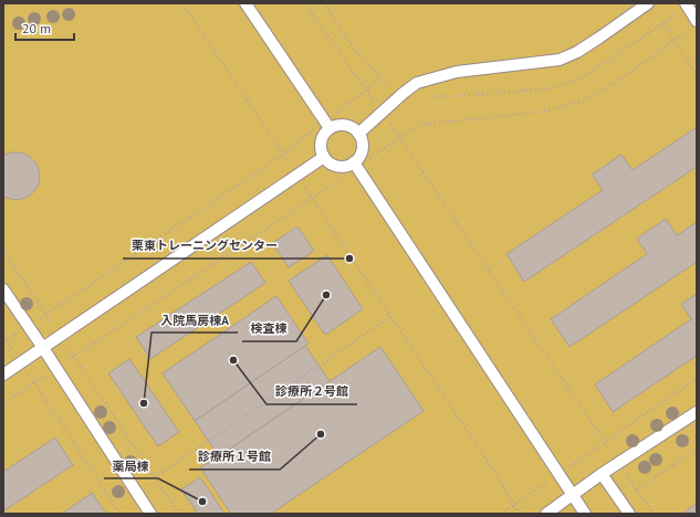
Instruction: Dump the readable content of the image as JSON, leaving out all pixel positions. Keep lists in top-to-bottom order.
{
  "places": [
    "栗東トレーニングセンター",
    "検査棟",
    "診療所２号館",
    "入院馬房棟A",
    "診療所１号館",
    "薬局棟"
  ],
  "scale_bar": "20 m"
}
